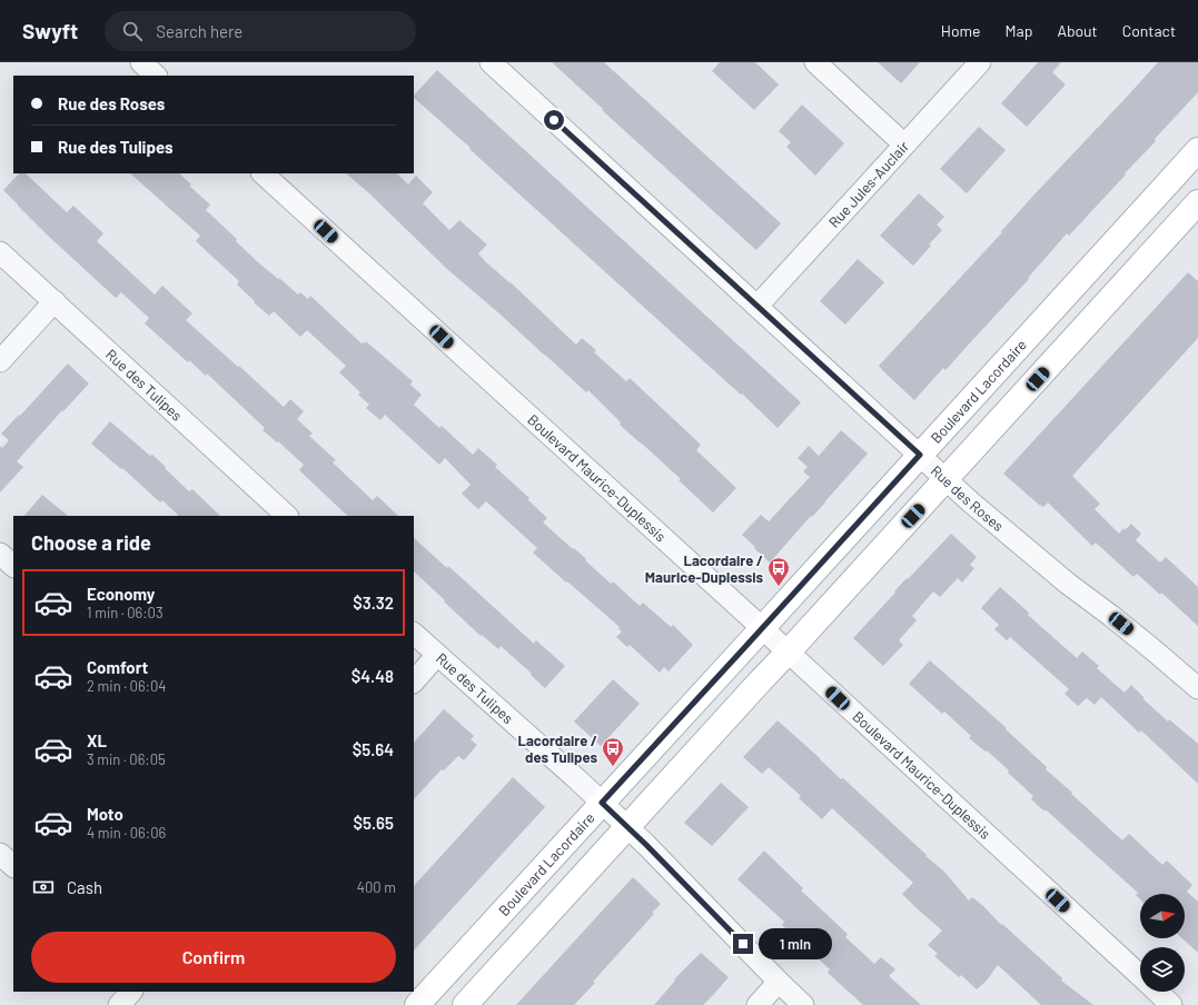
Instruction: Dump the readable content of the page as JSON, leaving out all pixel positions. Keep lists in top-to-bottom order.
{
  "streets": {
    "main road": ["Boulevard Lacordaire"],
    "street": [
      "Rue Jules-Auclair",
      "Rue des Tulipes",
      "Boulevard Maurice-Duplessis",
      "Rue des Roses"
    ]
  },
  "crossings": [
    ["Rue Jules-Auclair", "Rue des Roses"],
    ["Rue des Tulipes", "Boulevard Lacordaire"],
    ["Boulevard Lacordaire", "Boulevard Maurice-Duplessis"],
    ["Boulevard Lacordaire", "Rue des Roses"]
  ],
  "places": {
    "bus stop": ["Lacordaire / Maurice-Duplessis", "Lacordaire / des Tulipes"]
  },
  "north": "right",
  "page": {
    "header": "Swyft",
    "search": "Search here",
    "nav": [
      "Home",
      "Map",
      "About",
      "Contact"
    ],
    "banner": ["Rue des Roses", "Rue des Tulipes"],
    "heading": "Choose a ride",
    "list": [
      {
        "name": "Economy",
        "note": "1 min · 06:03",
        "value": "$3.32"
      },
      {
        "name": "Comfort",
        "note": "2 min · 06:04",
        "value": "$4.48"
      },
      {
        "name": "XL",
        "note": "3 min · 06:05",
        "value": "$5.64"
      },
      {
        "name": "Moto",
        "note": "4 min · 06:06",
        "value": "$5.65"
      }
    ],
    "pay": ["Cash", "400 m"],
    "buttons": "Confirm",
    "bubble": "1 min"
  }
}
